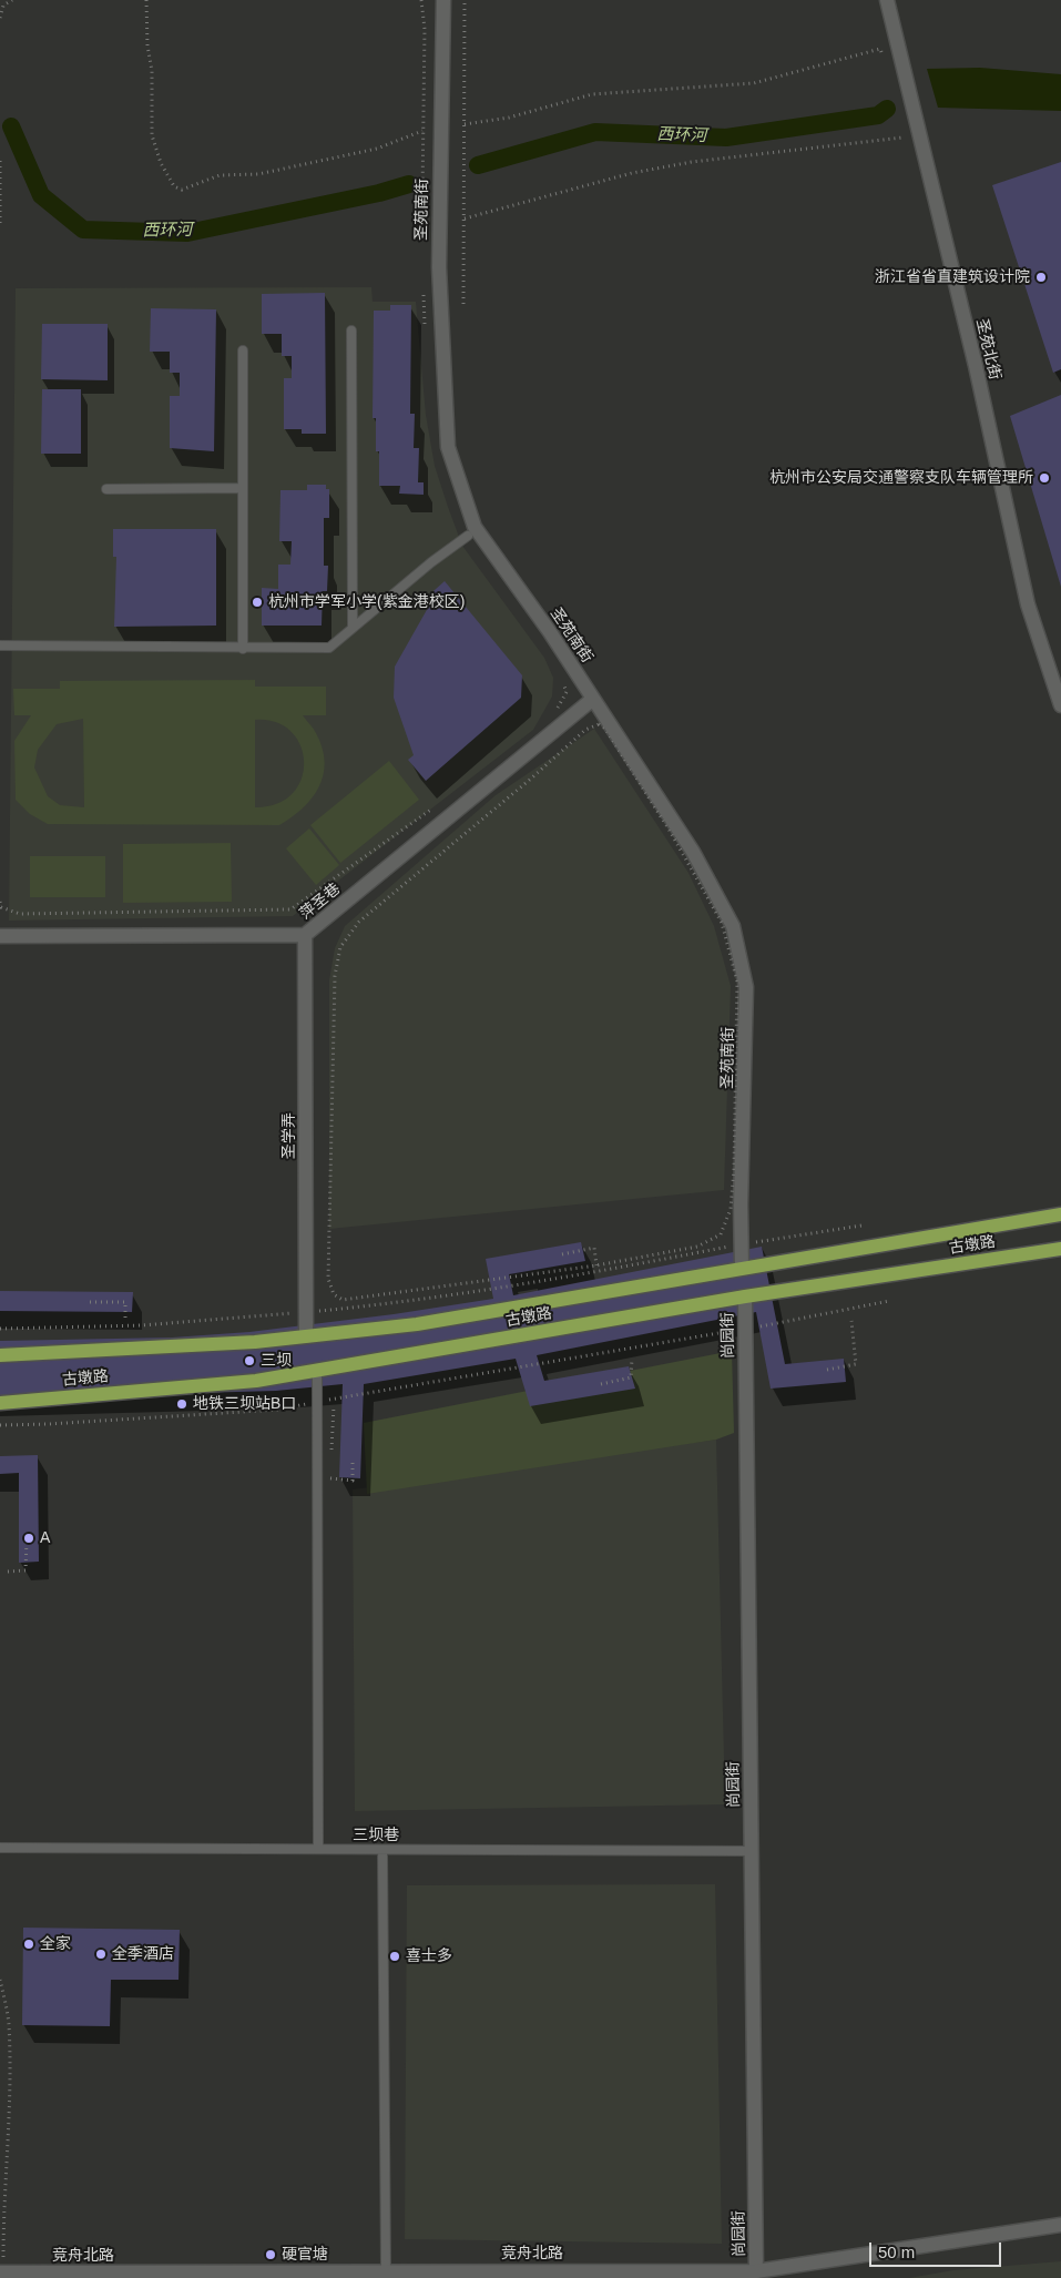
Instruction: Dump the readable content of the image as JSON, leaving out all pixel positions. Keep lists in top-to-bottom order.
{
  "streets": {
    "main road": ["古墩路"],
    "street": [
      "圣苑南街",
      "圣苑北街",
      "萍圣巷",
      "圣学弄",
      "尚园街",
      "竞舟北路"
    ],
    "lane": ["三坝巷"]
  },
  "crossings": [
    ["圣苑南街", "萍圣巷"],
    ["圣苑南街", "古墩路"],
    ["萍圣巷", "圣学弄"],
    ["圣学弄", "古墩路"],
    ["古墩路", "尚园街"],
    ["尚园街", "三坝巷"],
    ["尚园街", "竞舟北路"]
  ],
  "water": ["西环河"],
  "places": [
    "浙江省省直建筑设计院",
    "杭州市公安局交通警察支队车辆管理所",
    "杭州市学军小学(紫金港校区)",
    "三坝",
    "地铁三坝站B口",
    "A",
    "全家",
    "全季酒店",
    "喜士多",
    "硬官塘"
  ],
  "scale_bar": "50 m"
}
